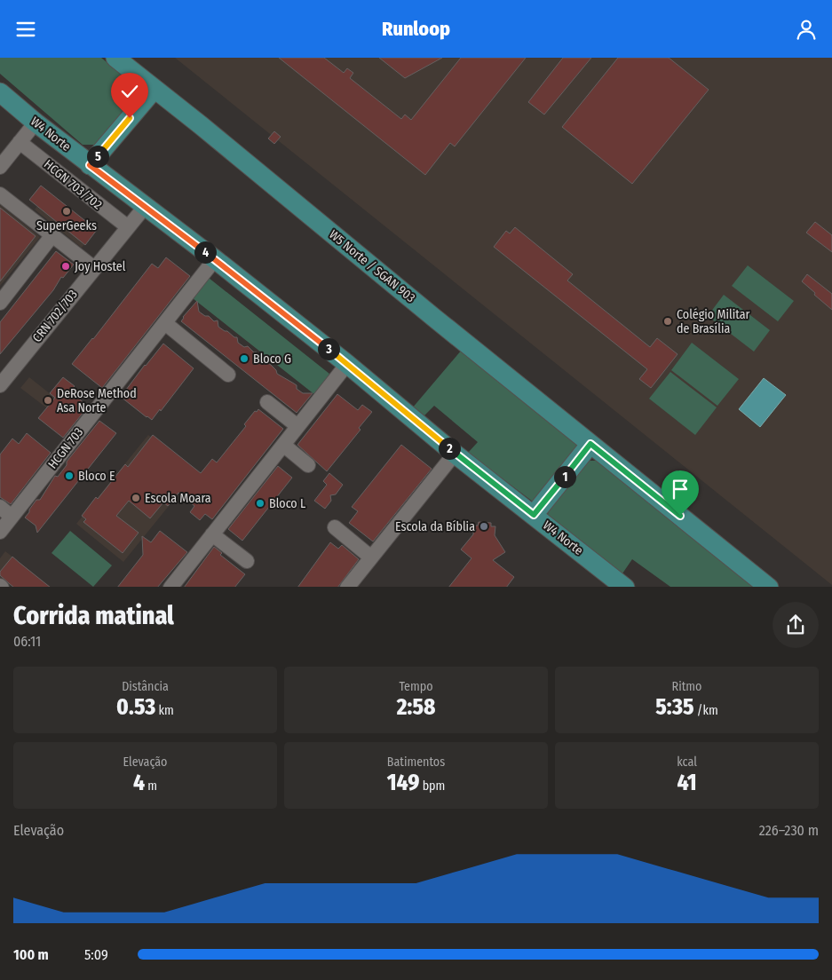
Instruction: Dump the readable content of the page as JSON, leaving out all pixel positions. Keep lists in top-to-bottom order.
{
  "streets": {
    "main road": ["W4 Norte", "W5 Norte / SGAN 903"],
    "street": ["HCGN 703/702", "CRN 702/703", "HCGN 703"]
  },
  "crossings": [
    ["W4 Norte", "CRN 702/703"],
    ["W4 Norte", "HCGN 703"],
    ["HCGN 703/702", "CRN 702/703"]
  ],
  "places": [
    "SuperGeeks",
    "Joy Hostel",
    "Colégio Militar de Brasília",
    "Bloco G",
    "DeRose Method Asa Norte",
    "Bloco E",
    "Escola Moara",
    "Bloco L",
    "Escola da Bíblia"
  ],
  "page": {
    "header": "Runloop",
    "pins": [
      "5",
      "4",
      "3",
      "2",
      "1"
    ],
    "heading": ["Corrida matinal", "06:11"],
    "stats": [
      ["Distância", "0.53 km"],
      ["Tempo", "2:58"],
      ["Ritmo", "5:35 /km"],
      ["Elevação", "4 m"],
      ["Batimentos", "149 bpm"],
      ["kcal", "41"]
    ],
    "chart": ["Elevação", "226–230 m"],
    "list": [
      {
        "name": "100 m",
        "note": "5:09"
      }
    ]
  }
}
